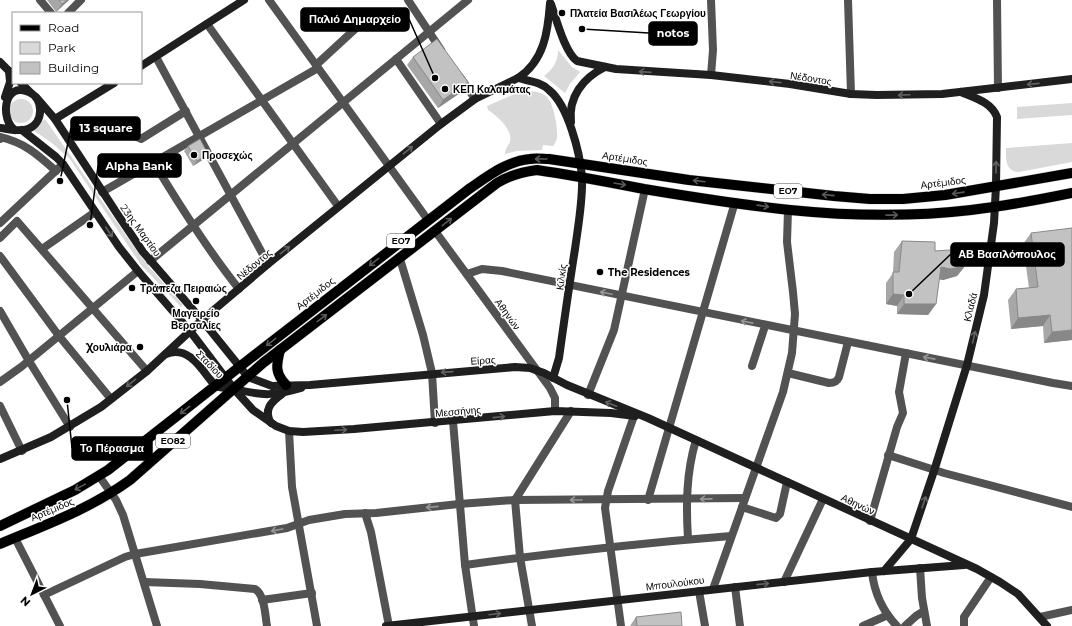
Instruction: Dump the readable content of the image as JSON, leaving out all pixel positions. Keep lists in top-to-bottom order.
{
  "streets": {
    "main road": ["Αρτέμιδος", "ΕΟ7", "ΕΟ82"],
    "street": [
      "Νέδοντος",
      "23ης Μαρτίου",
      "Κιλκίς",
      "Κλαδά",
      "Αθηνών",
      "Είρας",
      "Σταδίου",
      "Μεσσήνης",
      "Μπουλούκου"
    ]
  },
  "crossings": [
    ["Νέδοντος", "23ης Μαρτίου"],
    ["Νέδοντος", "Κλαδά"],
    ["Νέδοντος", "Σταδίου"],
    ["Αρτέμιδος", "23ης Μαρτίου"],
    ["Αρτέμιδος", "Κιλκίς"],
    ["Αρτέμιδος", "Κλαδά"],
    ["Αρτέμιδος", "Αθηνών"],
    ["Αρτέμιδος", "Είρας"],
    ["Αρτέμιδος", "Σταδίου"],
    ["Αρτέμιδος", "Μεσσήνης"],
    ["Κιλκίς", "Είρας"],
    ["Κλαδά", "Αθηνών"],
    ["Αθηνών", "Είρας"],
    ["Αθηνών", "Μεσσήνης"],
    ["Αθηνών", "Μπουλούκου"],
    ["Είρας", "Μεσσήνης"],
    ["Σταδίου", "Μεσσήνης"]
  ],
  "one_way": ["Είρας", "Μεσσήνης"],
  "places": [
    "Πλατεία Βασιλέως Γεωργίου",
    "notos",
    "Παλιό Δημαρχείο",
    "ΚΕΠ Καλαμάτας",
    "Προσεχώς",
    "13 square",
    "Alpha Bank",
    "The Residences",
    "Τράπεζα Πειραιώς",
    "ΑΒ Βασιλόπουλος",
    "Μαγειρείο Βερσαλίες",
    "Χουλιάρα",
    "Το Πέρασμα"
  ],
  "legend": ["Road", "Park", "Building"],
  "north": "bottom left"
}
